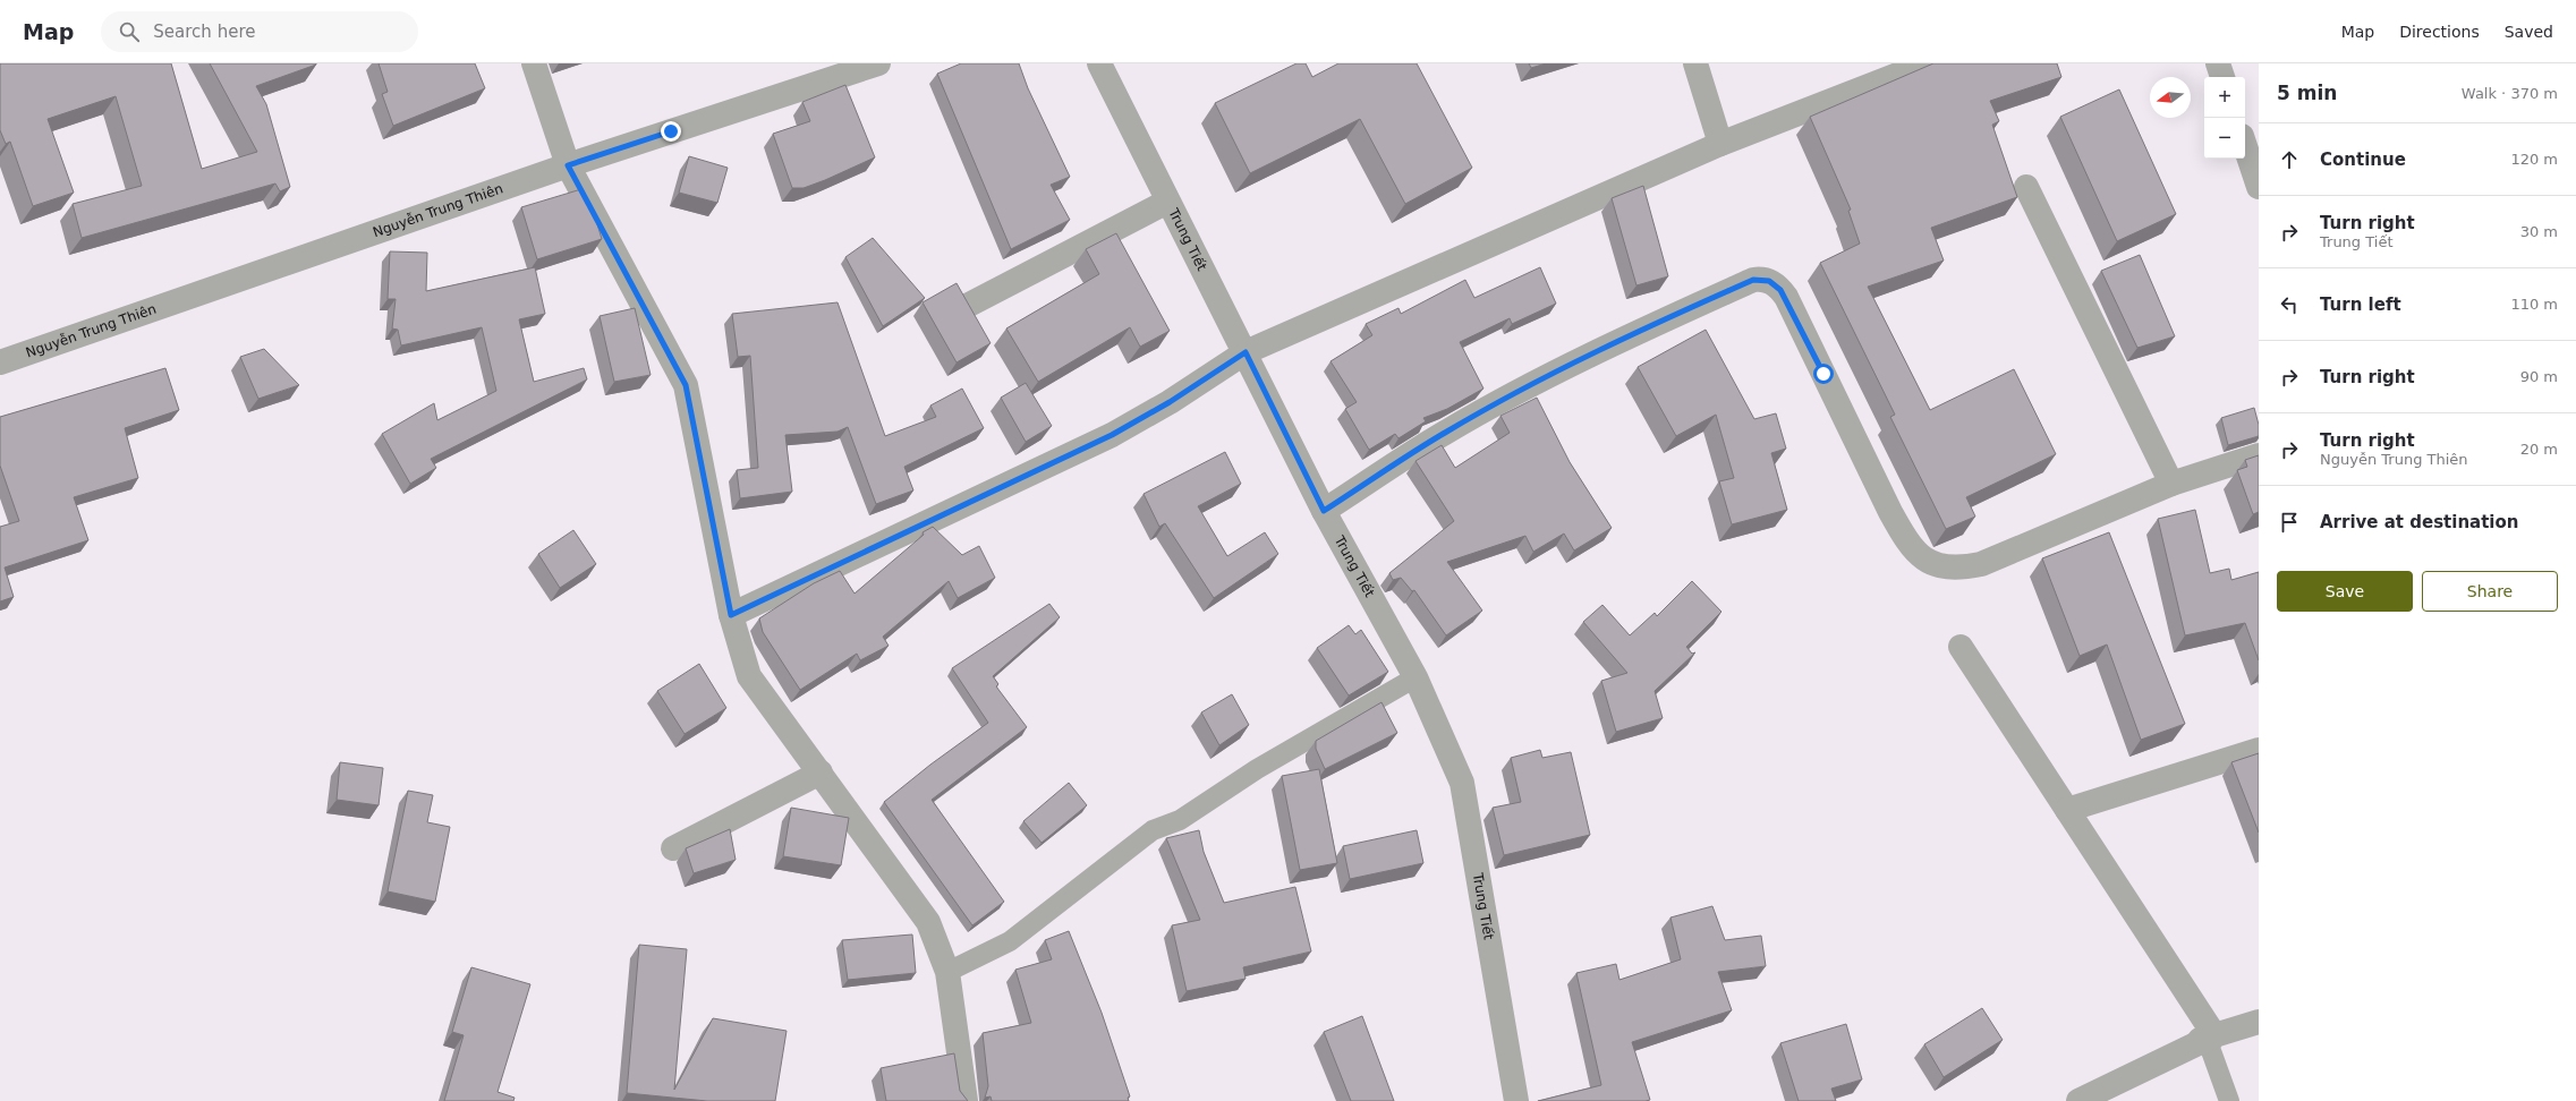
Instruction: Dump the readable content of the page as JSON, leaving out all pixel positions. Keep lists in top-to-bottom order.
{
  "streets": {
    "street": ["Nguyễn Trung Thiên", "Trung Tiết"]
  },
  "north": "left",
  "page": {
    "header": "Map",
    "search": "Search here",
    "nav": ["Map", "Directions", "Saved"],
    "heading": ["5 min", "Walk · 370 m"],
    "map_buttons": ["+", "−"],
    "list": [
      ["Continue", "120 m"],
      ["Turn right", "Trung Tiết", "30 m"],
      ["Turn left", "110 m"],
      ["Turn right", "90 m"],
      ["Turn right", "Nguyễn Trung Thiên", "20 m"],
      "Arrive at destination"
    ],
    "buttons": ["Save", "Share"]
  }
}
